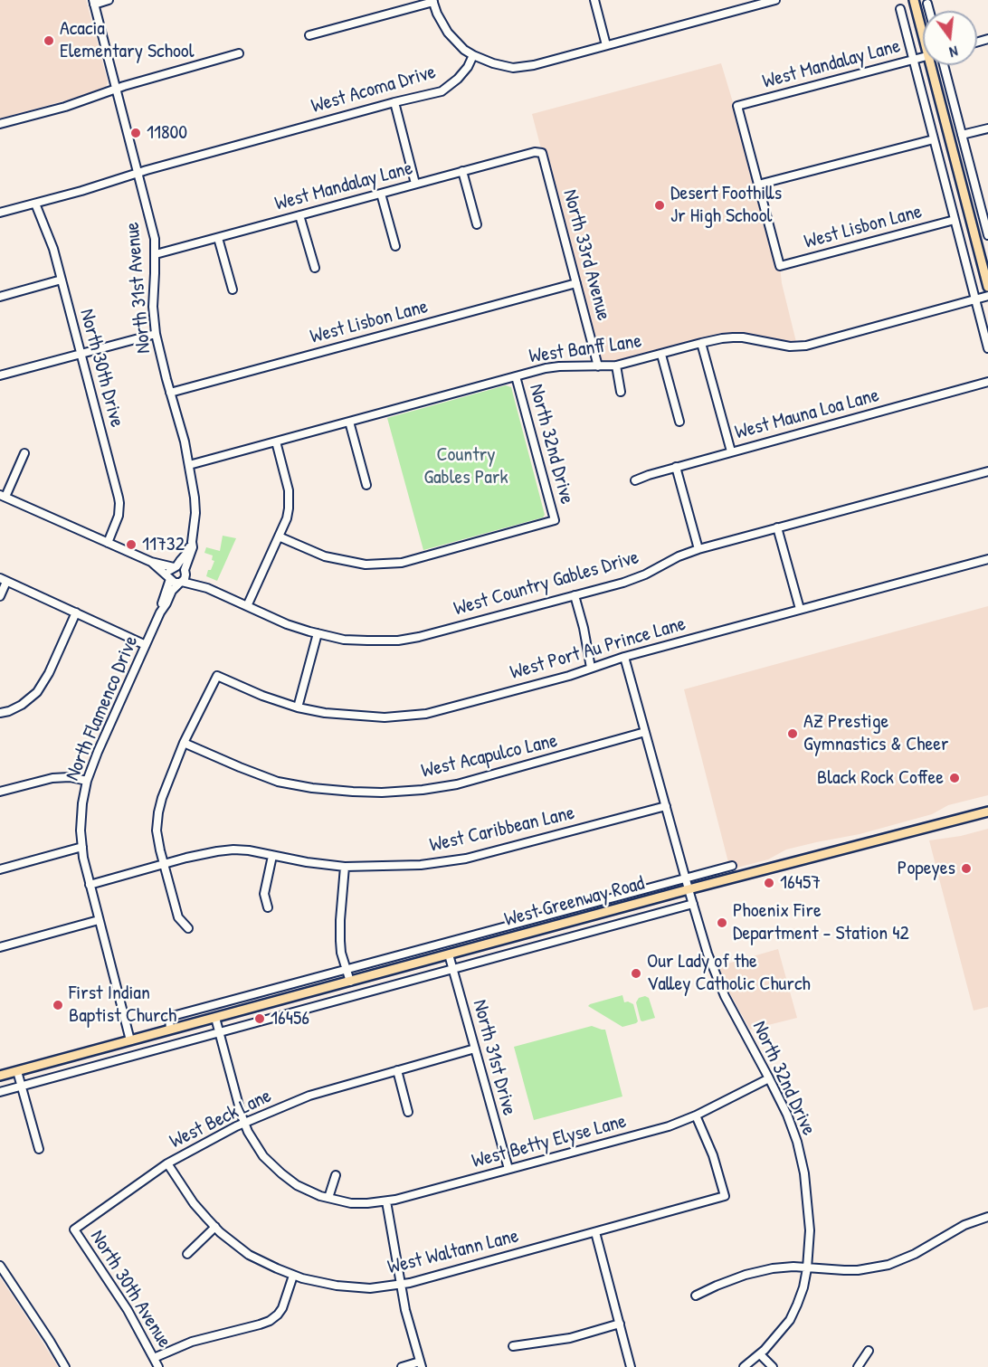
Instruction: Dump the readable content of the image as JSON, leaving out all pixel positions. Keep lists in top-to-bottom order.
{
  "streets": {
    "main road": ["West Greenway Road"],
    "street": [
      "West Mandalay Lane",
      "West Acoma Drive",
      "West Lisbon Lane",
      "North 33rd Avenue",
      "North 31st Avenue",
      "West Banff Lane",
      "North 30th Drive",
      "West Mauna Loa Lane",
      "North 32nd Drive",
      "West Country Gables Drive",
      "West Port Au Prince Lane",
      "North Flamenco Drive",
      "West Acapulco Lane",
      "West Caribbean Lane",
      "North 31st Drive",
      "West Beck Lane",
      "West Betty Elyse Lane",
      "West Waltann Lane",
      "North 30th Avenue"
    ]
  },
  "crossings": [
    ["West Mandalay Lane", "West Lisbon Lane"],
    ["West Mandalay Lane", "North 33rd Avenue"],
    ["West Mandalay Lane", "North 31st Avenue"],
    ["West Acoma Drive", "North 31st Avenue"],
    ["West Acoma Drive", "North 30th Drive"],
    ["West Lisbon Lane", "North 33rd Avenue"],
    ["West Lisbon Lane", "North 31st Avenue"],
    ["North 33rd Avenue", "West Banff Lane"],
    ["North 31st Avenue", "West Banff Lane"],
    ["North 31st Avenue", "North Flamenco Drive"],
    ["West Banff Lane", "North 32nd Drive"],
    ["North 32nd Drive", "West Port Au Prince Lane"],
    ["North 32nd Drive", "West Acapulco Lane"],
    ["North 32nd Drive", "West Caribbean Lane"],
    ["North 32nd Drive", "West Greenway Road"],
    ["North 32nd Drive", "West Betty Elyse Lane"],
    ["West Country Gables Drive", "North Flamenco Drive"],
    ["West Port Au Prince Lane", "West Acapulco Lane"],
    ["North Flamenco Drive", "West Caribbean Lane"],
    ["North Flamenco Drive", "West Greenway Road"],
    ["West Greenway Road", "North 31st Drive"],
    ["North 31st Drive", "West Beck Lane"],
    ["North 31st Drive", "West Betty Elyse Lane"],
    ["West Beck Lane", "West Betty Elyse Lane"],
    ["West Beck Lane", "North 30th Avenue"],
    ["West Betty Elyse Lane", "West Waltann Lane"]
  ],
  "parks": ["Country Gables Park"],
  "places": [
    "Acacia Elementary School",
    "11800",
    "Desert Foothills Jr High School",
    "11732",
    "AZ Prestige Gymnastics & Cheer",
    "Black Rock Coffee",
    "Popeyes",
    "16457",
    "Phoenix Fire Department - Station 42",
    "Our Lady of the Valley Catholic Church",
    "First Indian Baptist Church",
    "16456"
  ],
  "north": "bottom"
}
